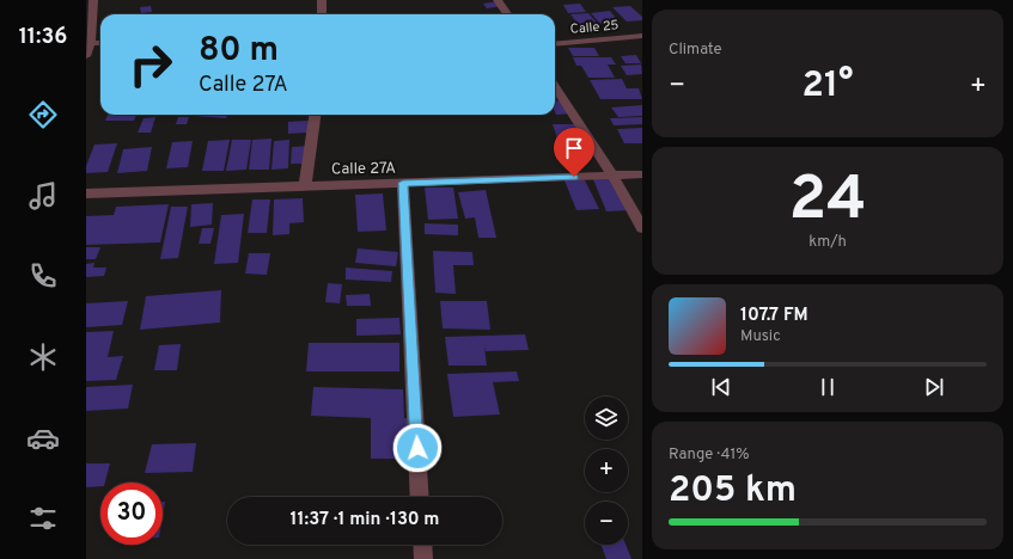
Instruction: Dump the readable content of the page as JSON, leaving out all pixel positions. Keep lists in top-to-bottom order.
{
  "streets": {
    "street": ["Calle 25", "Calle 27A"]
  },
  "page": {
    "tabs": "11:36",
    "tile": [
      "Climate",
      ["24", "km/h"],
      ["Range · 41%", "205 km"]
    ],
    "turn": ["80 m", "Calle 27A"],
    "heat": ["−", "21°", "+"],
    "song": ["107.7 FM", "Music"],
    "map_buttons": ["+", "−"],
    "limit": "30",
    "trip": "11:37 · 1 min · 130 m"
  }
}
